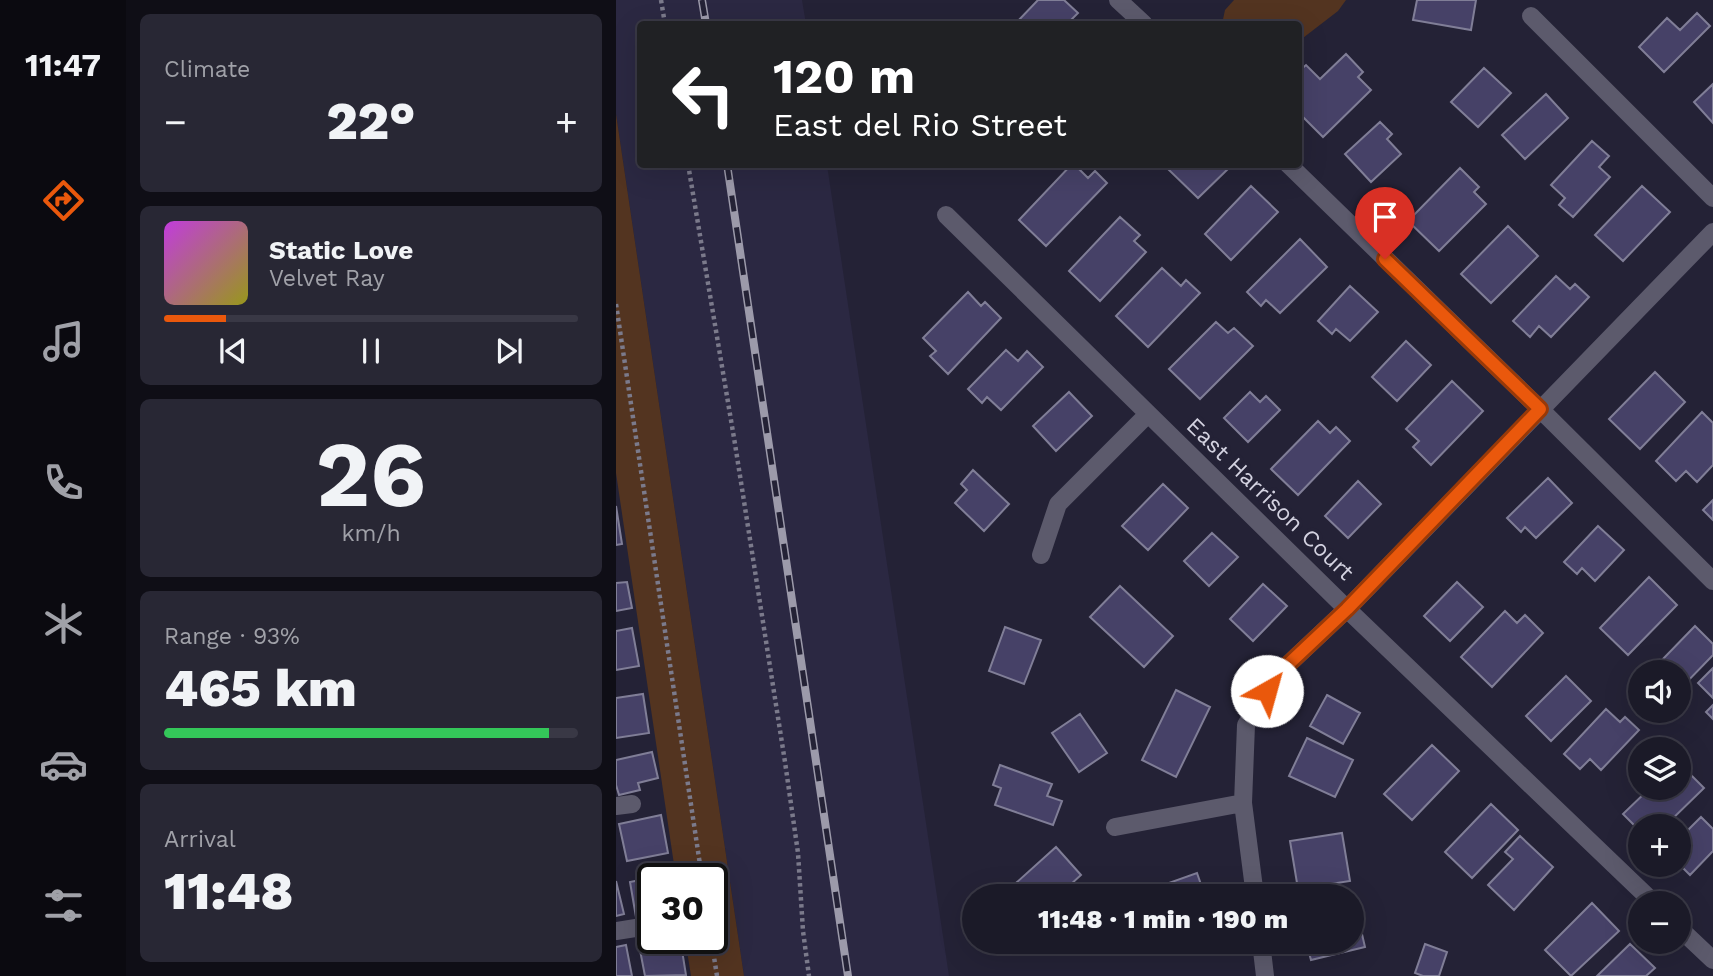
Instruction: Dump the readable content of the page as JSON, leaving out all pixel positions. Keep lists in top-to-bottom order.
{
  "streets": {
    "street": ["East Harrison Court"]
  },
  "page": {
    "tabs": "11:47",
    "tile": [
      "Climate",
      ["26", "km/h"],
      ["Range · 93%", "465 km"],
      ["Arrival", "11:48"]
    ],
    "turn": ["120 m", "East del Rio Street"],
    "heat": ["−", "22°", "+"],
    "song": ["Static Love", "Velvet Ray"],
    "map_buttons": ["+", "−"],
    "limit": "30",
    "trip": "11:48 · 1 min · 190 m"
  }
}
